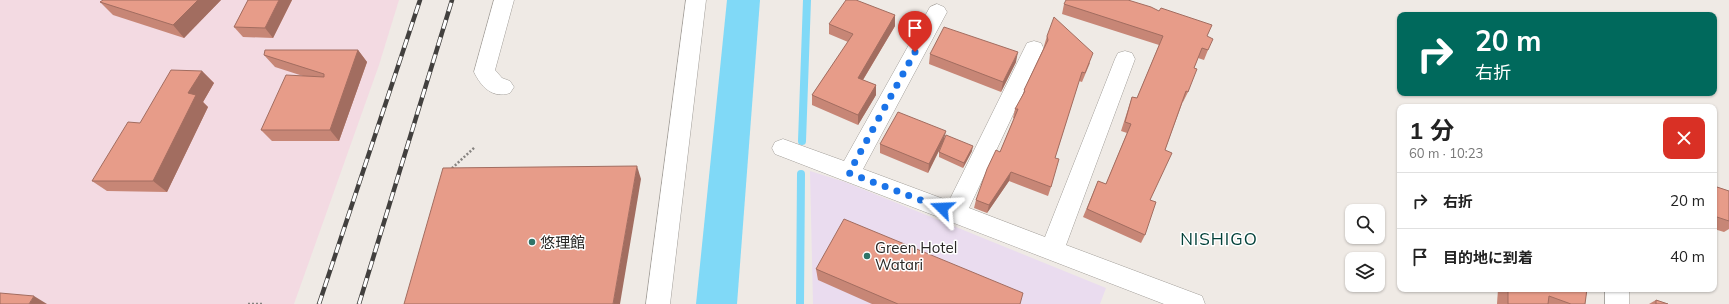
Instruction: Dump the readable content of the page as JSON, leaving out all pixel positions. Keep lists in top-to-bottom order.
{
  "districts": ["NISHIGO"],
  "places": ["悠理館", "Green Hotel Watari"],
  "page": {
    "turn": ["20 m", "右折"],
    "heading": ["1 分", "60 m · 10:23"],
    "list": [
      {
        "name": "右折",
        "value": "20 m"
      },
      {
        "name": "目的地に到着",
        "value": "40 m"
      }
    ]
  }
}
